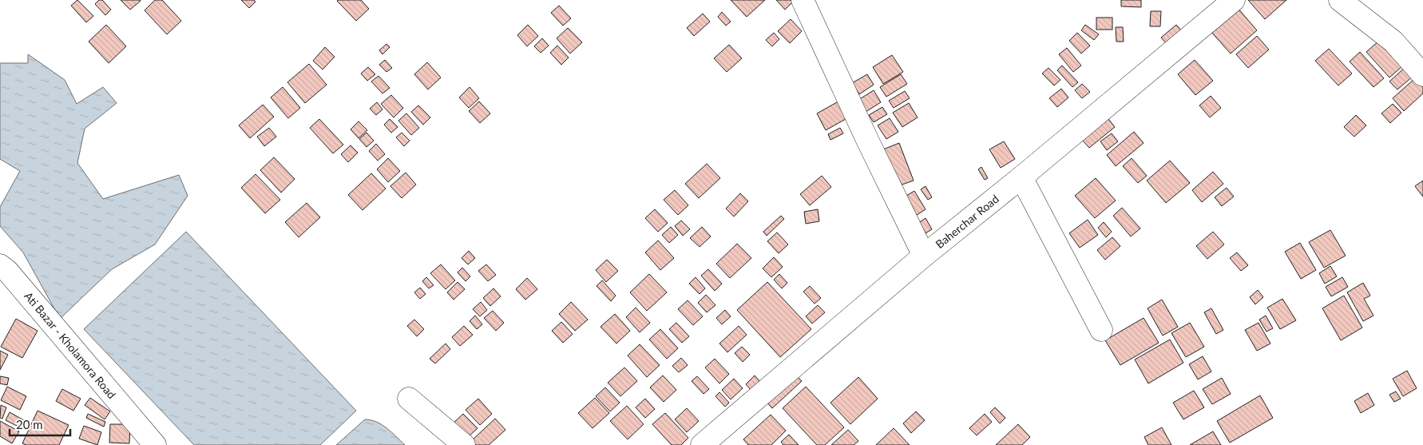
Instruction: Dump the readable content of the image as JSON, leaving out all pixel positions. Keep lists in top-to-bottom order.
{
  "streets": {
    "street": ["Baherchar Road", "Ati Bazar - Kholamora Road"]
  },
  "scale_bar": "20 m"
}
